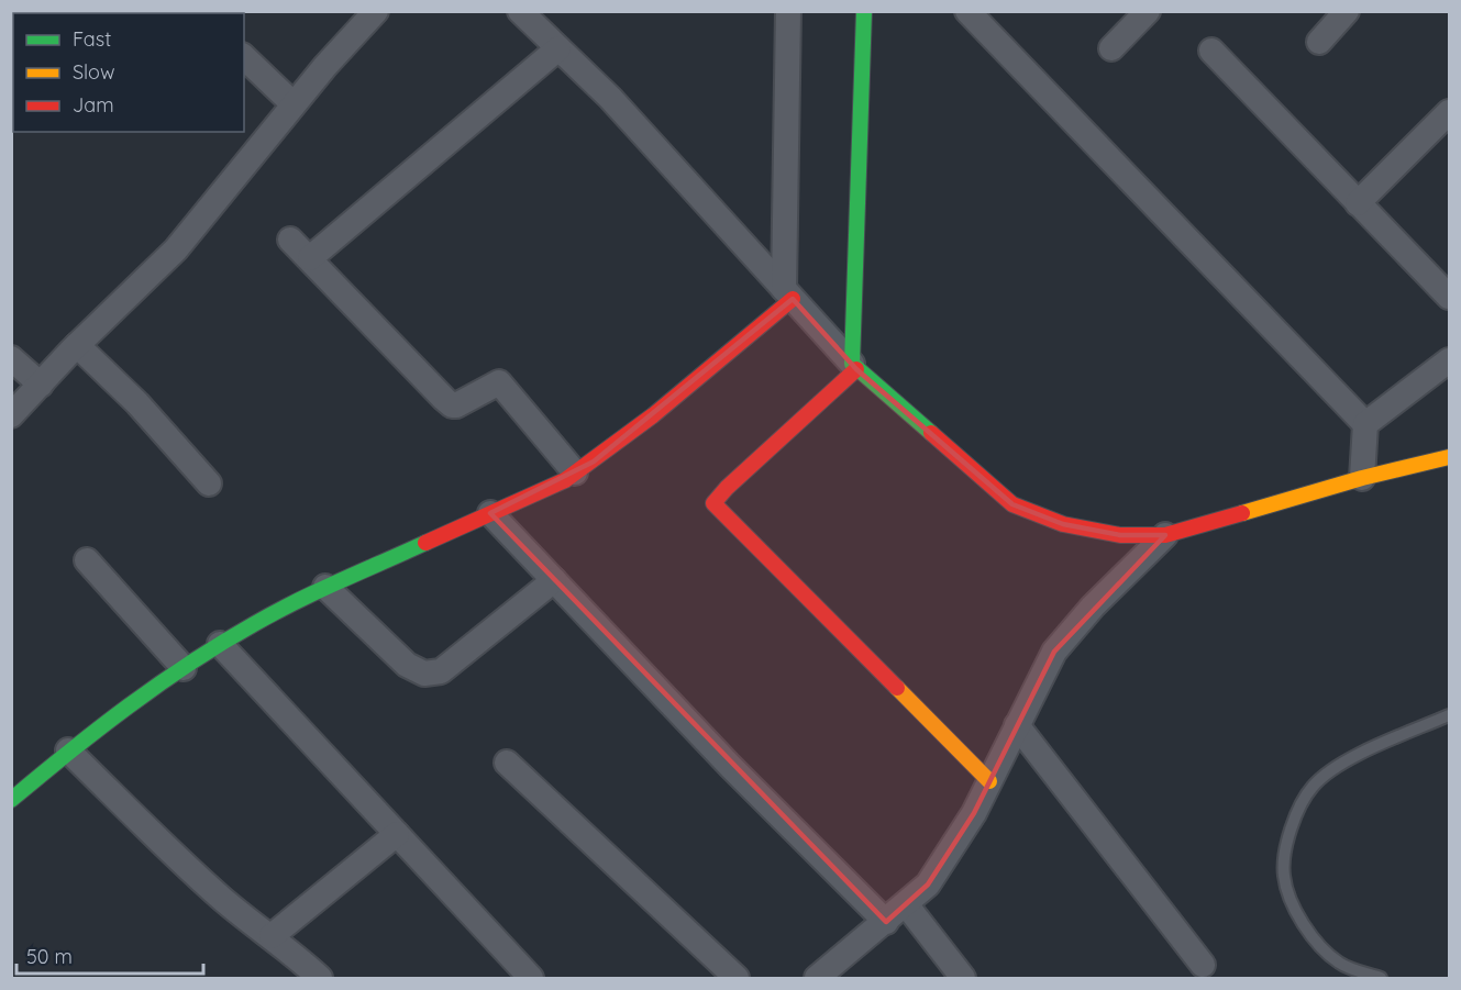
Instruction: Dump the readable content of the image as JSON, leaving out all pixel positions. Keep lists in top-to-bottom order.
{
  "legend": ["Fast", "Slow", "Jam"],
  "scale_bar": "50 m"
}
